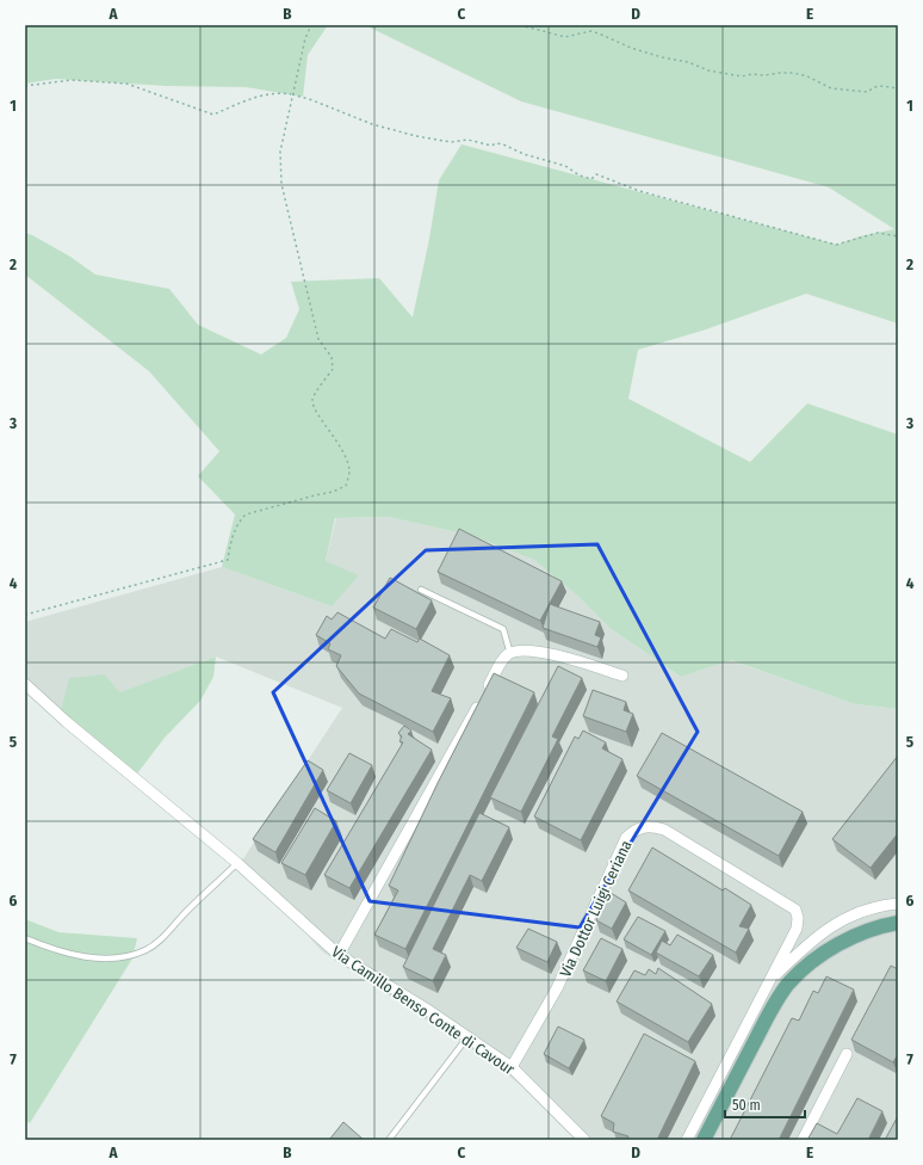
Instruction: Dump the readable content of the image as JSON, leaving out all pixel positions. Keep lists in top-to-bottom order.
{
  "streets": {
    "street": ["Via Dottor Luigi Ceriana", "Via Camillo Benso Conte di Cavour"]
  },
  "crossings": [
    ["Via Dottor Luigi Ceriana", "Via Camillo Benso Conte di Cavour"]
  ],
  "scale_bar": "50 m",
  "grid": {
    "columns": [
      "A",
      "B",
      "C",
      "D",
      "E"
    ],
    "rows": [
      "1",
      "2",
      "3",
      "4",
      "5",
      "6",
      "7"
    ]
  }
}
